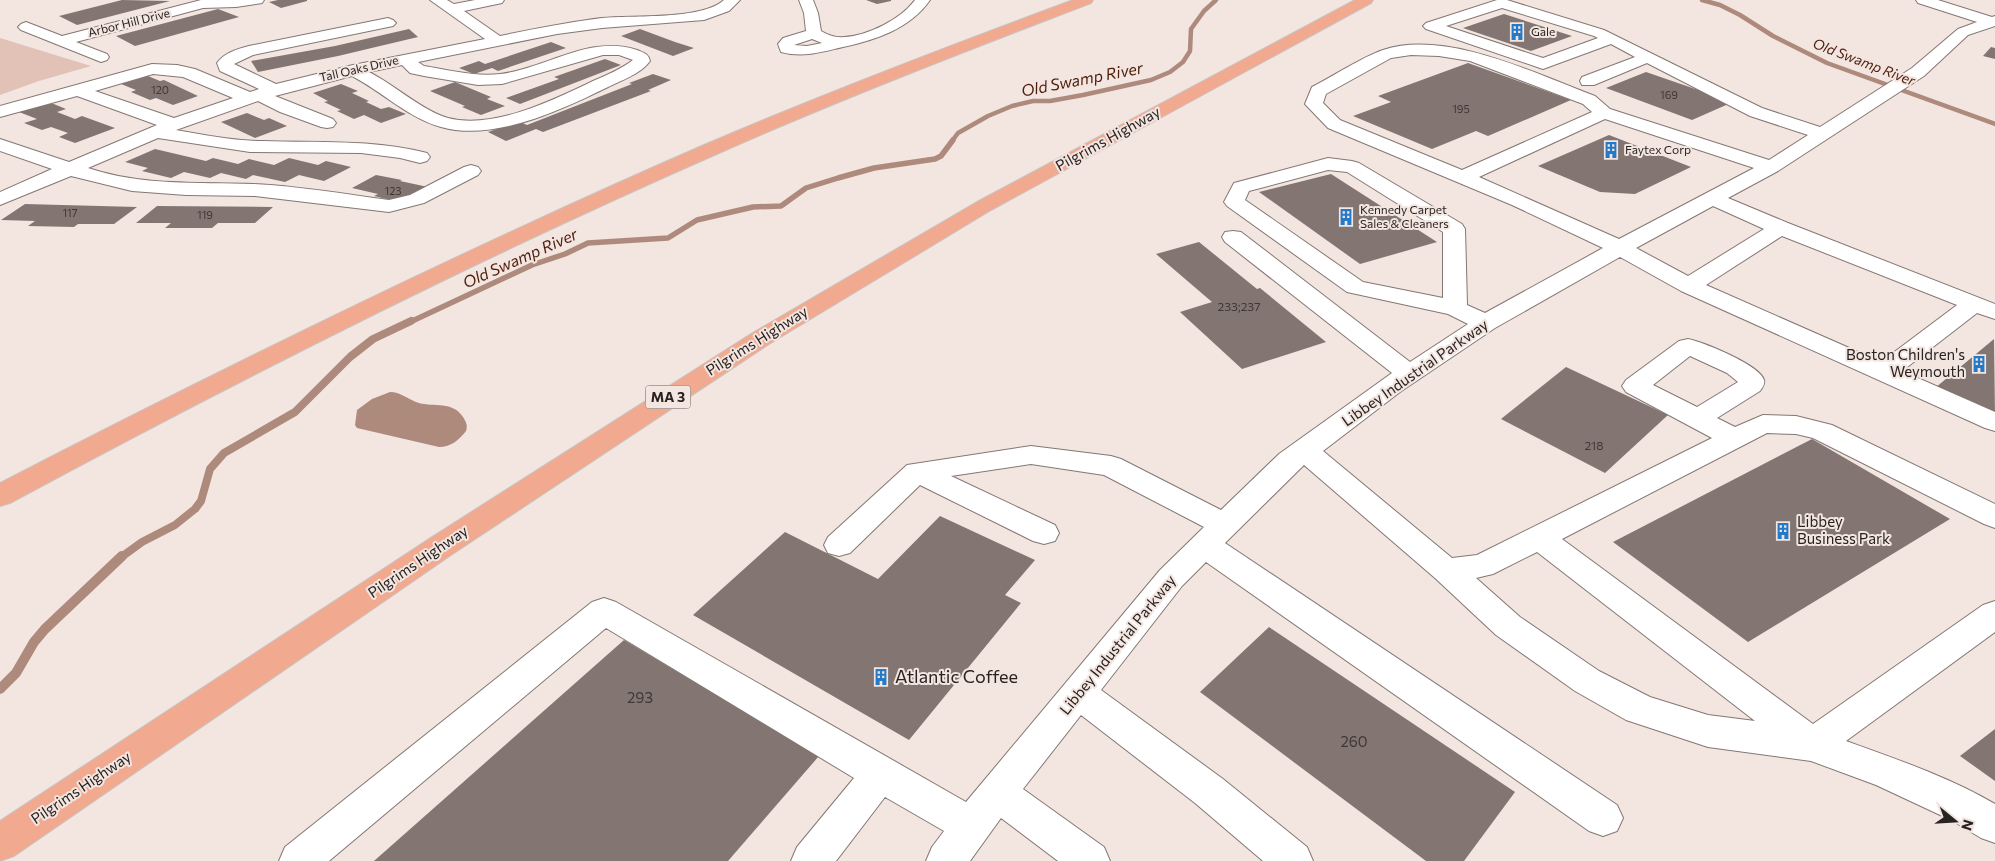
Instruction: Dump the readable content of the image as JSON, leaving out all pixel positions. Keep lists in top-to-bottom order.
{
  "streets": {
    "highway": ["Pilgrims Highway", "MA 3"],
    "street": ["Arbor Hill Drive", "Tall Oaks Drive", "Libbey Industrial Parkway"]
  },
  "water": ["Old Swamp River"],
  "places": {
    "building": [
      "Gale",
      "Faytex Corp",
      "Kennedy Carpet Sales & Cleaners",
      "Boston Children's Weymouth",
      "Libbey Business Park",
      "Atlantic Coffee"
    ]
  },
  "house_numbers": [
    "120",
    "169",
    "195",
    "123",
    "117",
    "119",
    "233;237",
    "218",
    "293",
    "260"
  ],
  "north": "right"
}
